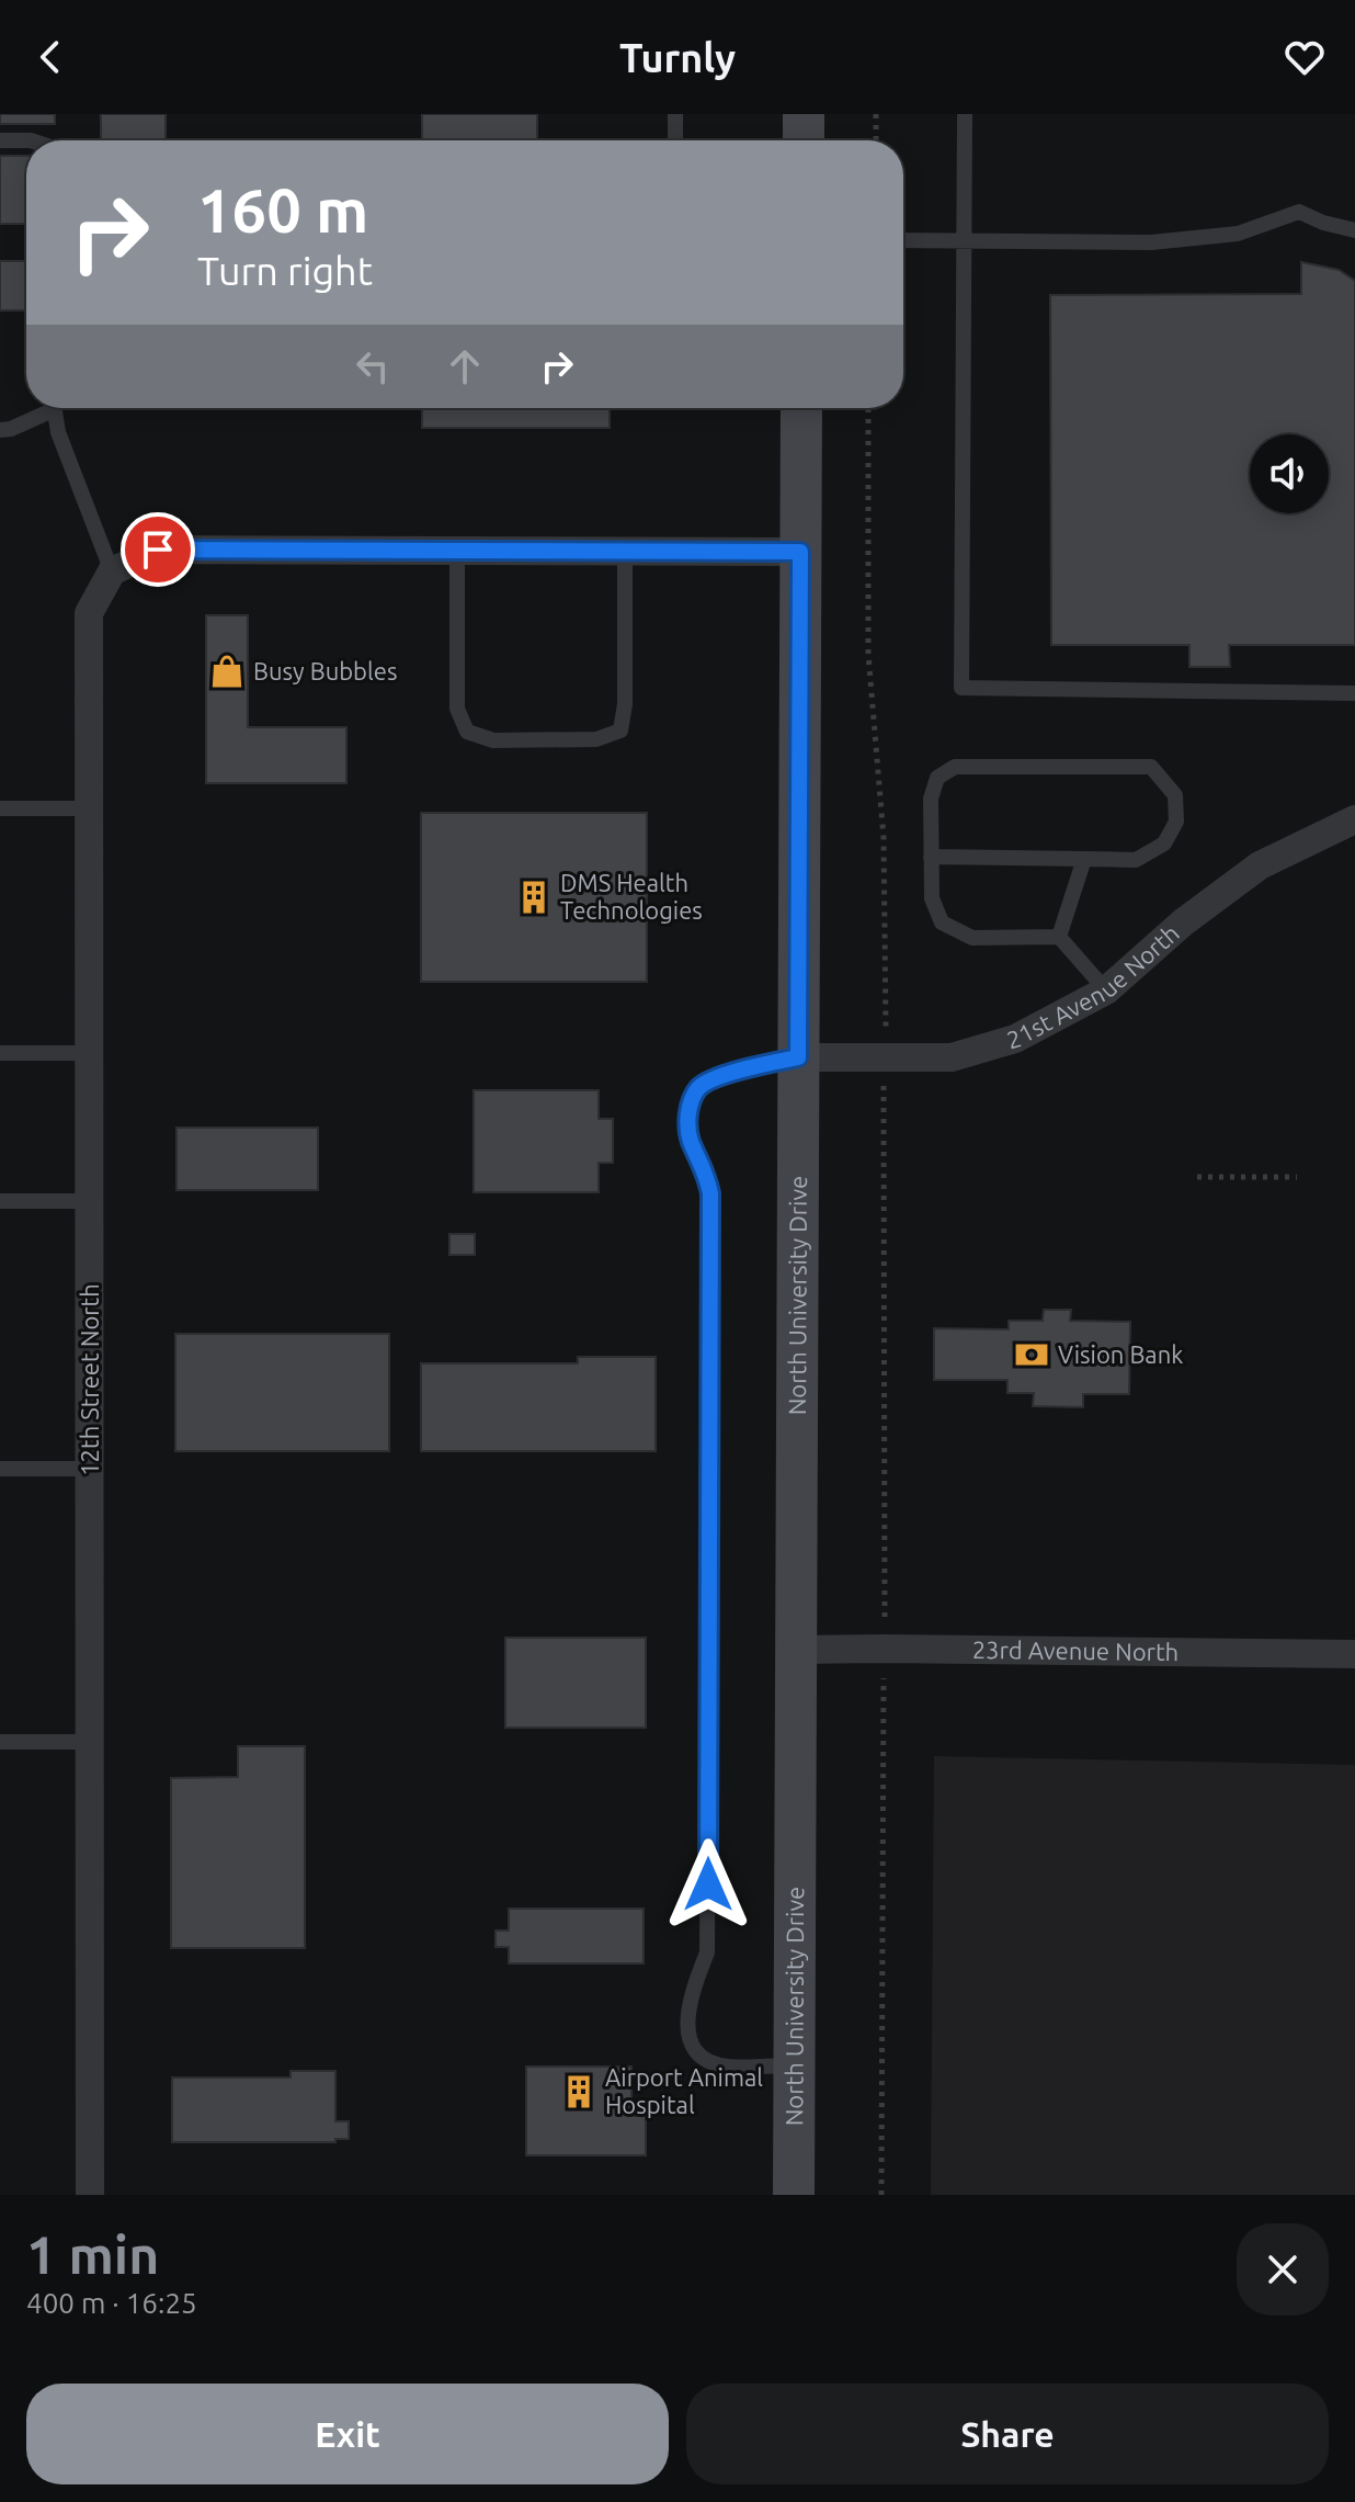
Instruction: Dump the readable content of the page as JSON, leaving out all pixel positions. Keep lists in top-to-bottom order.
{
  "streets": {
    "main road": ["North University Drive"],
    "street": ["21st Avenue North", "12th Street North", "23rd Avenue North"]
  },
  "crossings": [
    ["21st Avenue North", "North University Drive"],
    ["North University Drive", "23rd Avenue North"]
  ],
  "places": {
    "shop": ["Busy Bubbles"],
    "building": ["DMS Health Technologies", "Airport Animal Hospital"],
    "bank": ["Vision Bank"]
  },
  "page": {
    "header": "Turnly",
    "turn": ["160 m", "Turn right"],
    "heading": ["1 min", "400 m · 16:25"],
    "buttons": ["Exit", "Share"]
  }
}
